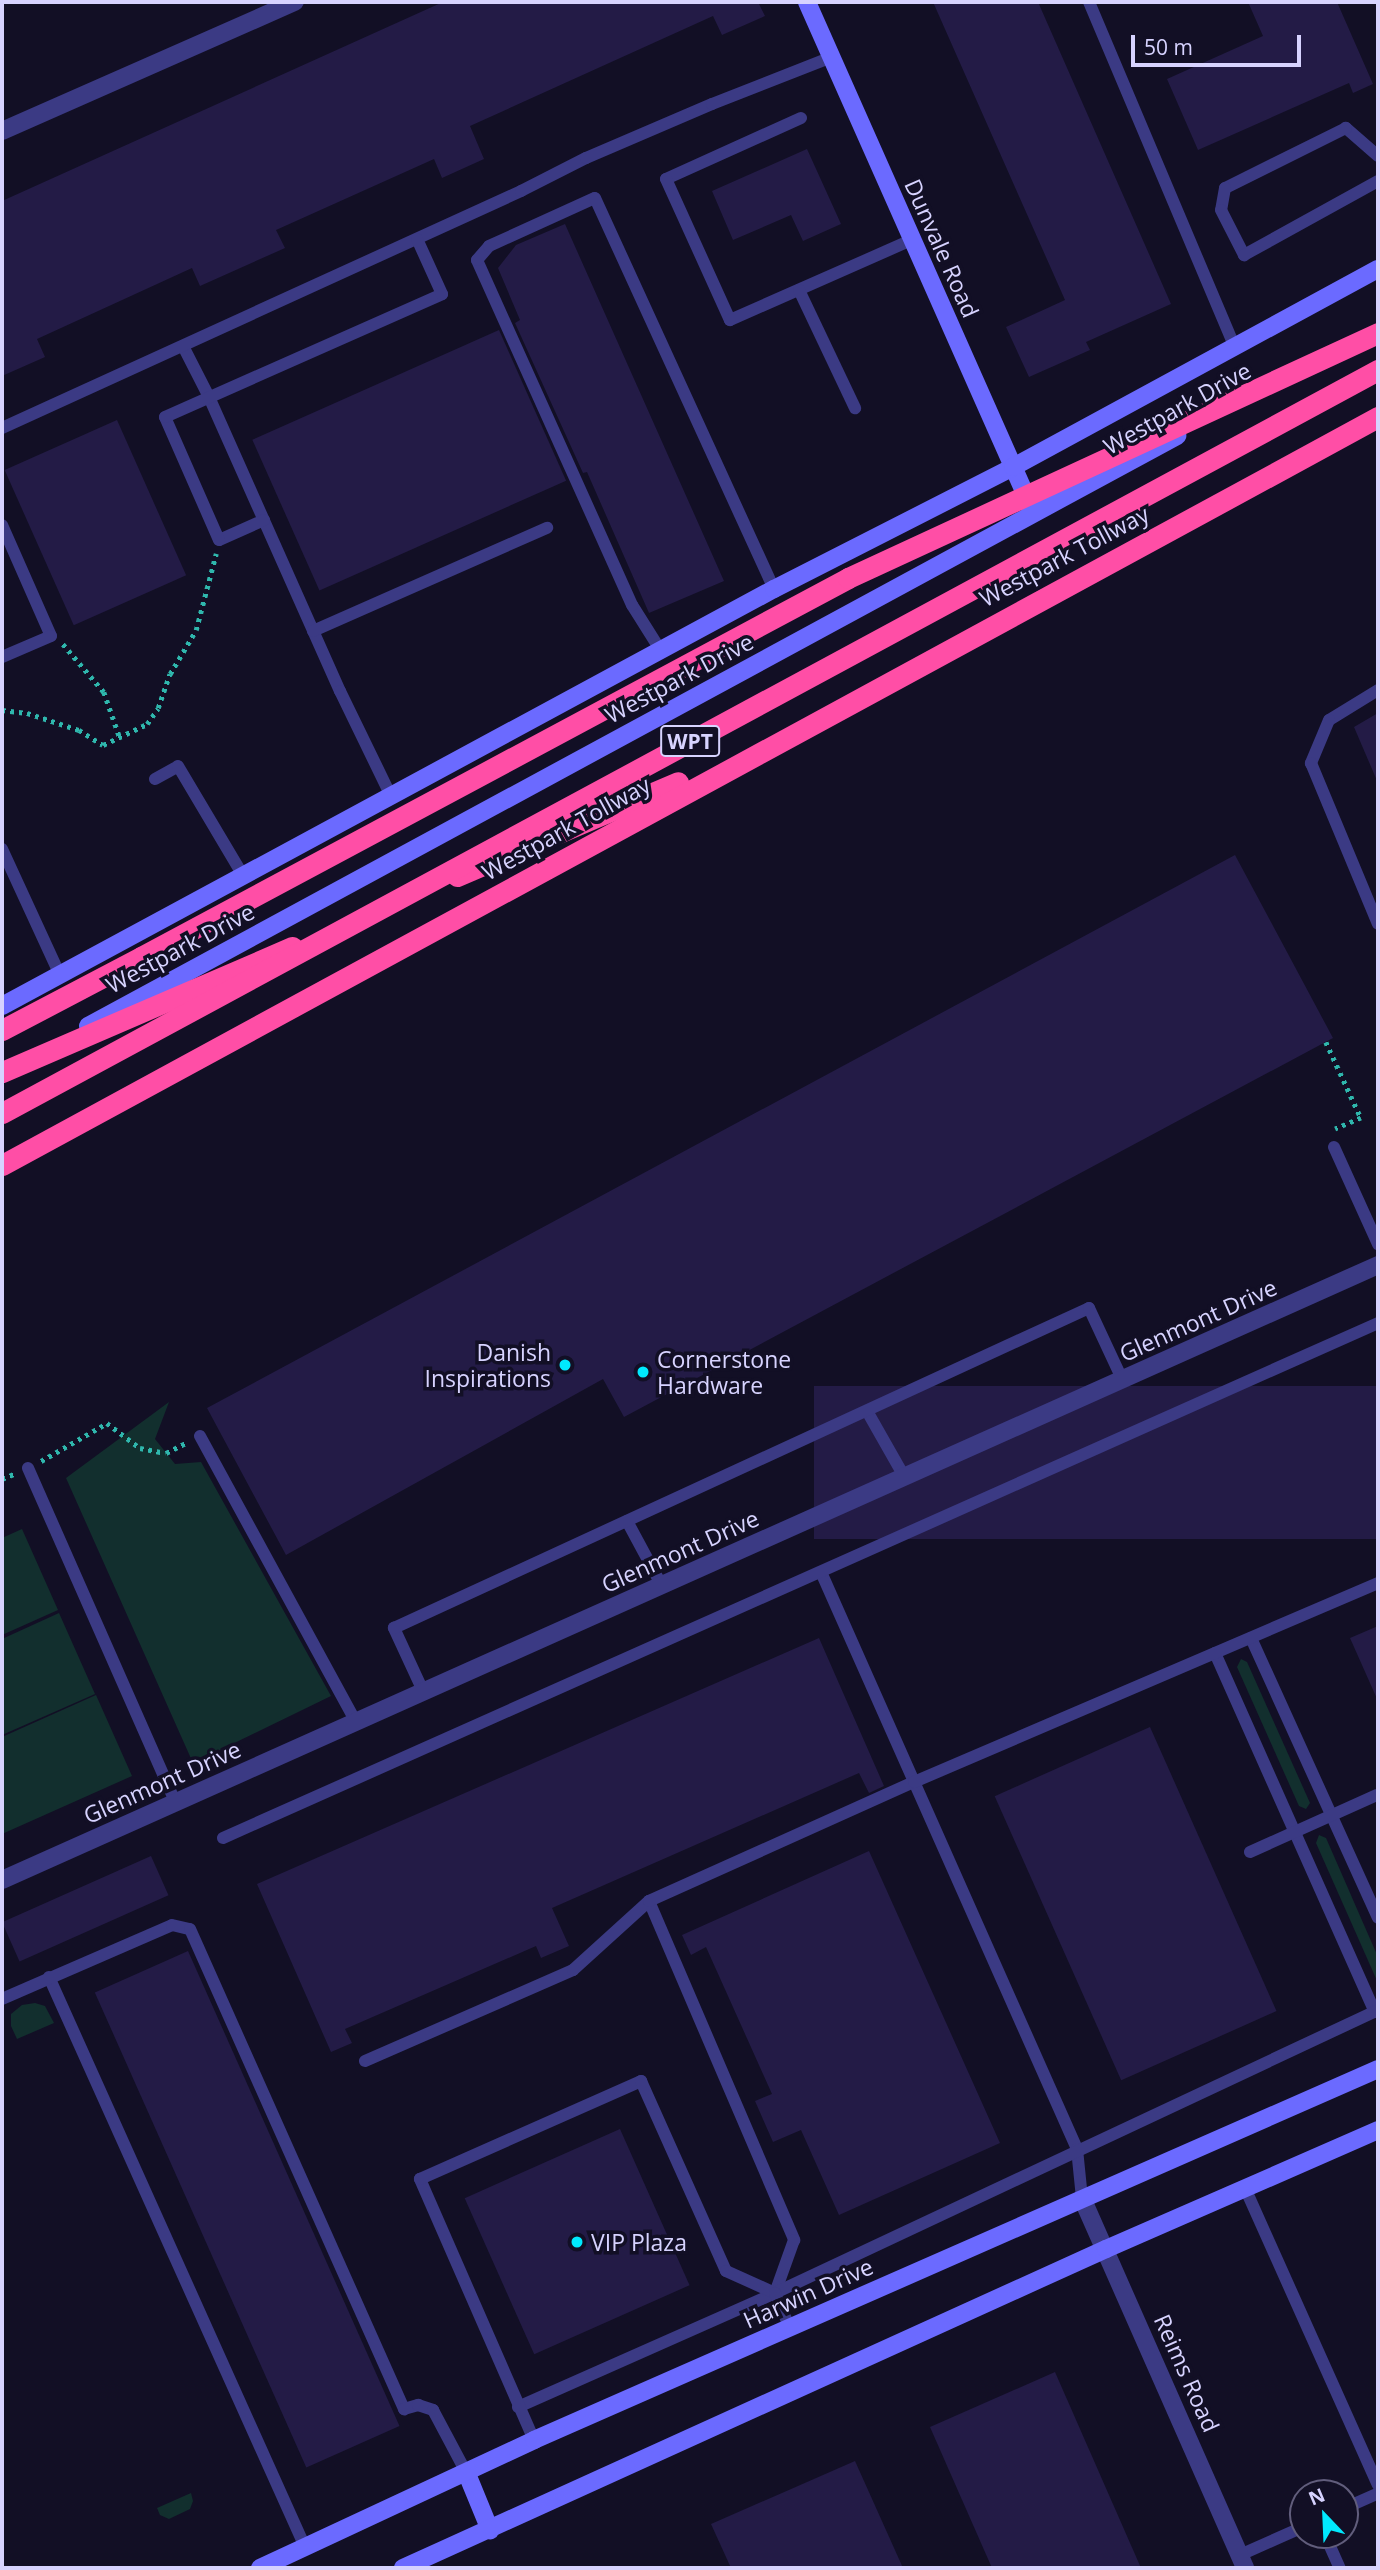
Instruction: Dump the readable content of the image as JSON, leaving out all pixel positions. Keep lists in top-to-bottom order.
{
  "streets": {
    "highway": ["Westpark Tollway", "WPT"],
    "main road": ["Dunvale Road", "Westpark Drive", "Harwin Drive"],
    "street": ["Glenmont Drive", "Reims Road"]
  },
  "crossings": [
    ["Dunvale Road", "Westpark Drive"],
    ["Harwin Drive", "Reims Road"]
  ],
  "places": ["Danish Inspirations", "Cornerstone Hardware", "VIP Plaza"],
  "scale_bar": "50 m",
  "north": "top left"
}
